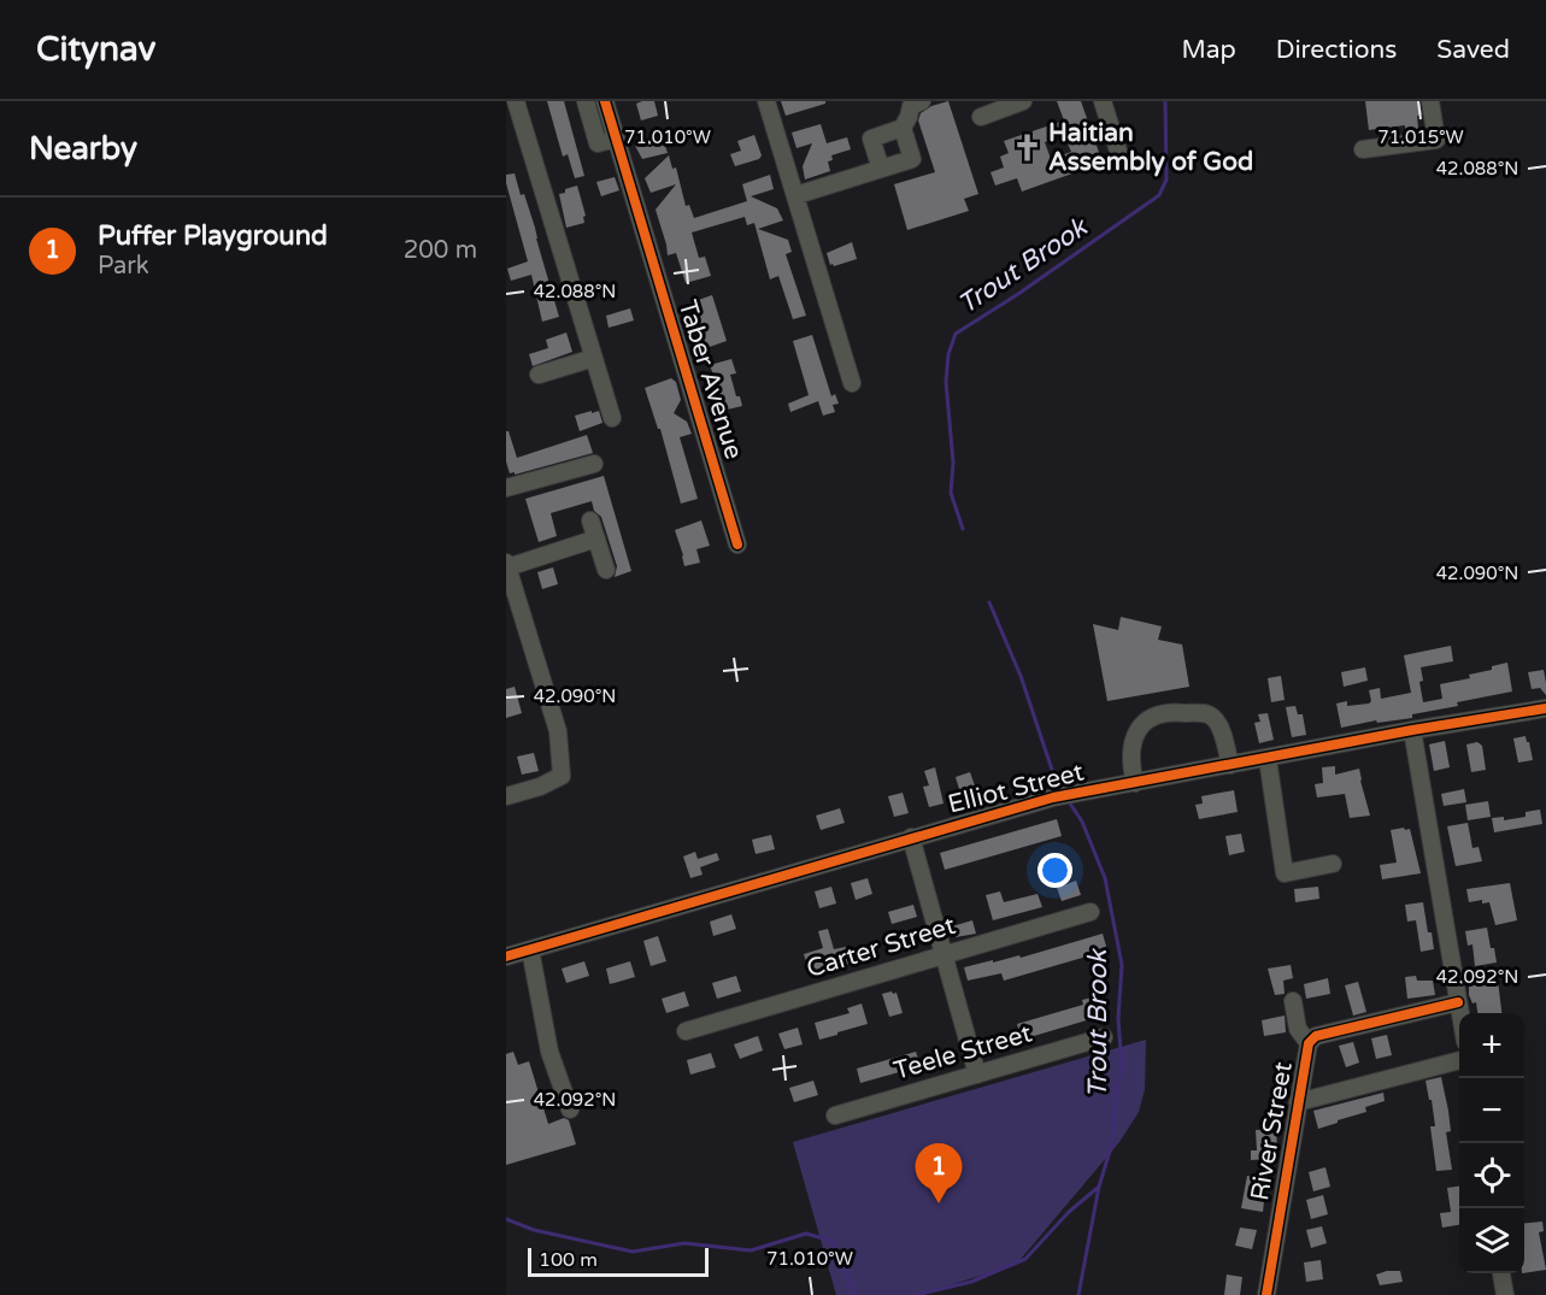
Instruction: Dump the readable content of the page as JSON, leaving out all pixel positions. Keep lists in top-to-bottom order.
{
  "streets": {
    "street": [
      "Taber Avenue",
      "Elliot Street",
      "Carter Street",
      "Teele Street",
      "River Street"
    ]
  },
  "water": ["Trout Brook"],
  "places": {
    "church": ["Haitian Assembly of God"]
  },
  "scale_bar": "100 m",
  "page": {
    "header": "Citynav",
    "nav": ["Map", "Directions", "Saved"],
    "heading": "Nearby",
    "list": [
      {
        "mark": "1",
        "name": "Puffer Playground",
        "note": "Park",
        "value": "200 m"
      }
    ],
    "map_buttons": ["+", "−"],
    "pins": "1",
    "scale": "100 m"
  },
  "coordinates": [
    "71.010°W",
    "71.015°W",
    "42.088°N",
    "42.090°N",
    "42.092°N"
  ]
}
